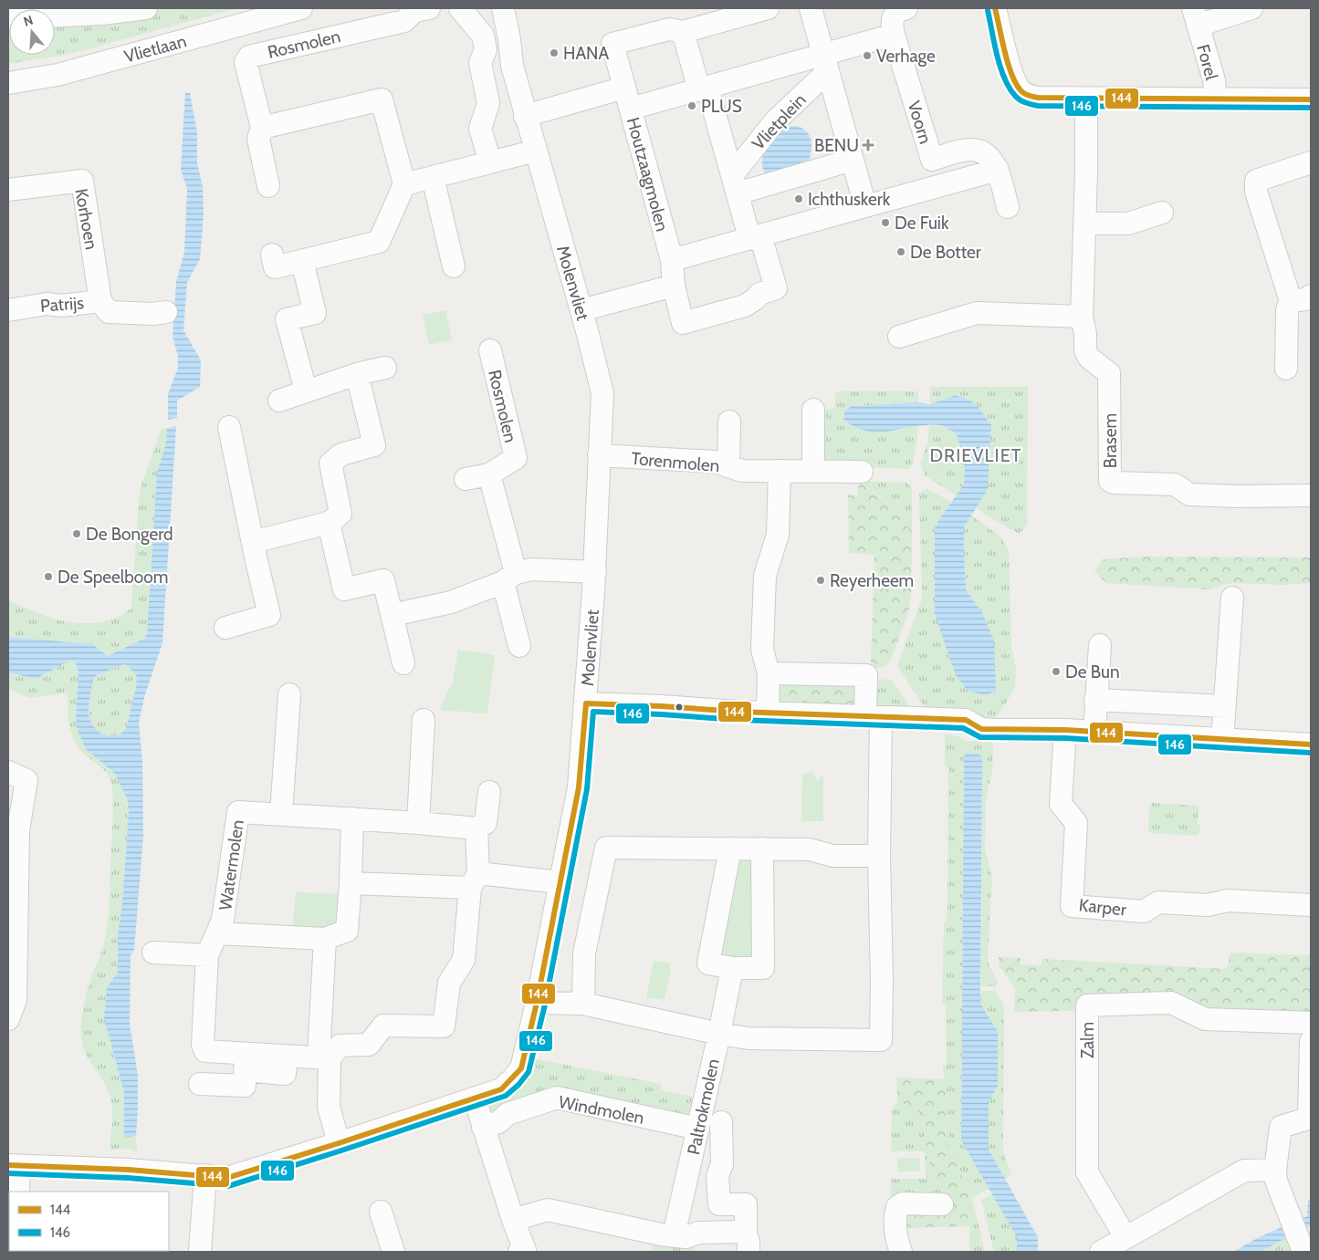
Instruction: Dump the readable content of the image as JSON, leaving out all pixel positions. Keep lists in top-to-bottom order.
{
  "streets": {
    "street": [
      "Rosmolen",
      "Vlietlaan",
      "Forel",
      "Vlietplein",
      "Voorn",
      "Houtzaagmolen",
      "Korhoen",
      "Molenvliet",
      "Patrijs",
      "Brasem",
      "Torenmolen",
      "Watermolen",
      "Karper",
      "Zalm",
      "Paltrokmolen",
      "Windmolen"
    ]
  },
  "crossings": [
    ["Vlietplein", "Voorn"],
    ["Vlietplein", "Houtzaagmolen"],
    ["Korhoen", "Patrijs"],
    ["Molenvliet", "Torenmolen"],
    ["Paltrokmolen", "Windmolen"]
  ],
  "districts": ["DRIEVLIET"],
  "places": {
    "other": [
      "HANA",
      "Verhage",
      "PLUS",
      "Ichthuskerk",
      "De Fuik",
      "De Botter",
      "De Bongerd",
      "De Speelboom",
      "Reyerheem",
      "De Bun"
    ],
    "health": ["BENU"]
  },
  "lines": ["transit line 144", "transit line 146"],
  "legend": ["144", "146"],
  "north": "top"
}
